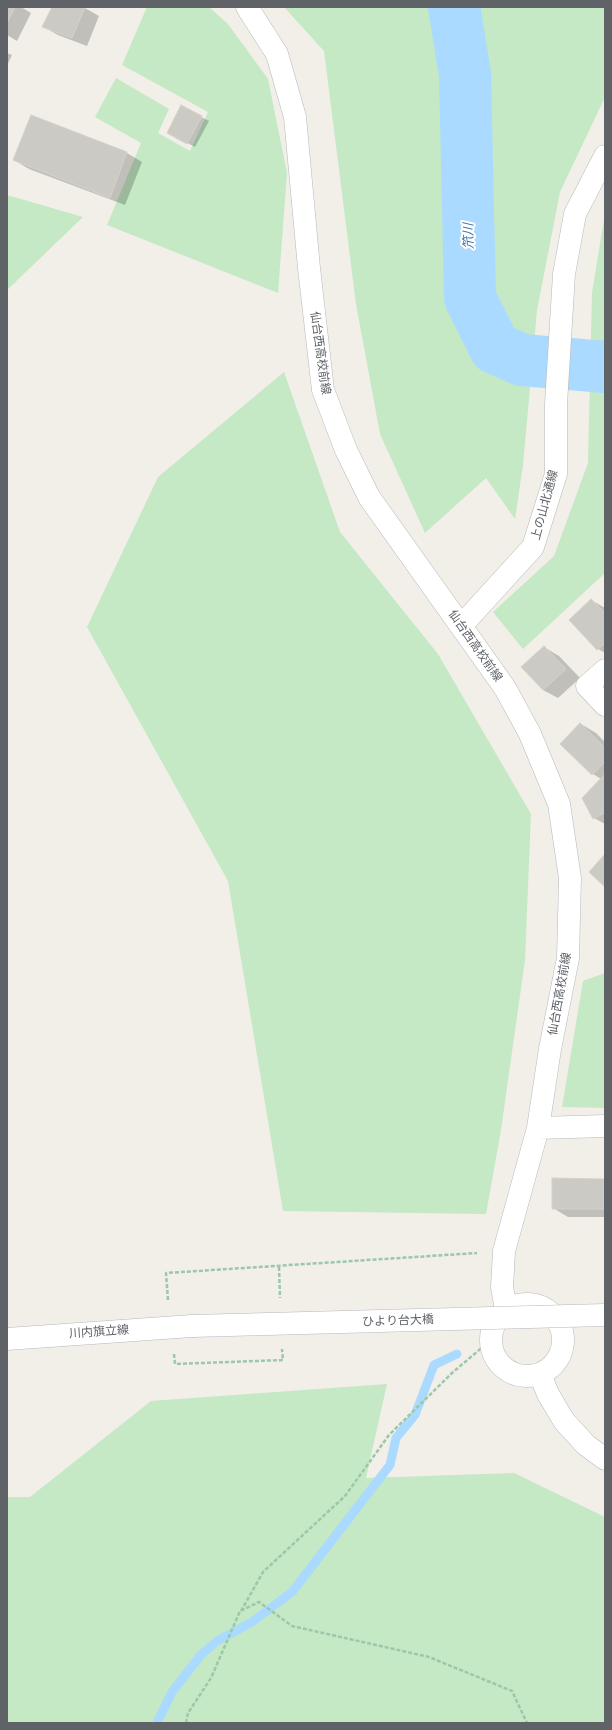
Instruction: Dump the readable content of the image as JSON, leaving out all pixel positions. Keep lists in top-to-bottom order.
{
  "streets": {
    "street": [
      "仙台西高校前線",
      "上の山北通線",
      "ひより台大橋",
      "川内旗立線"
    ]
  },
  "crossings": [
    ["仙台西高校前線", "上の山北通線"],
    ["ひより台大橋", "川内旗立線"]
  ],
  "water": ["笊川"]
}
